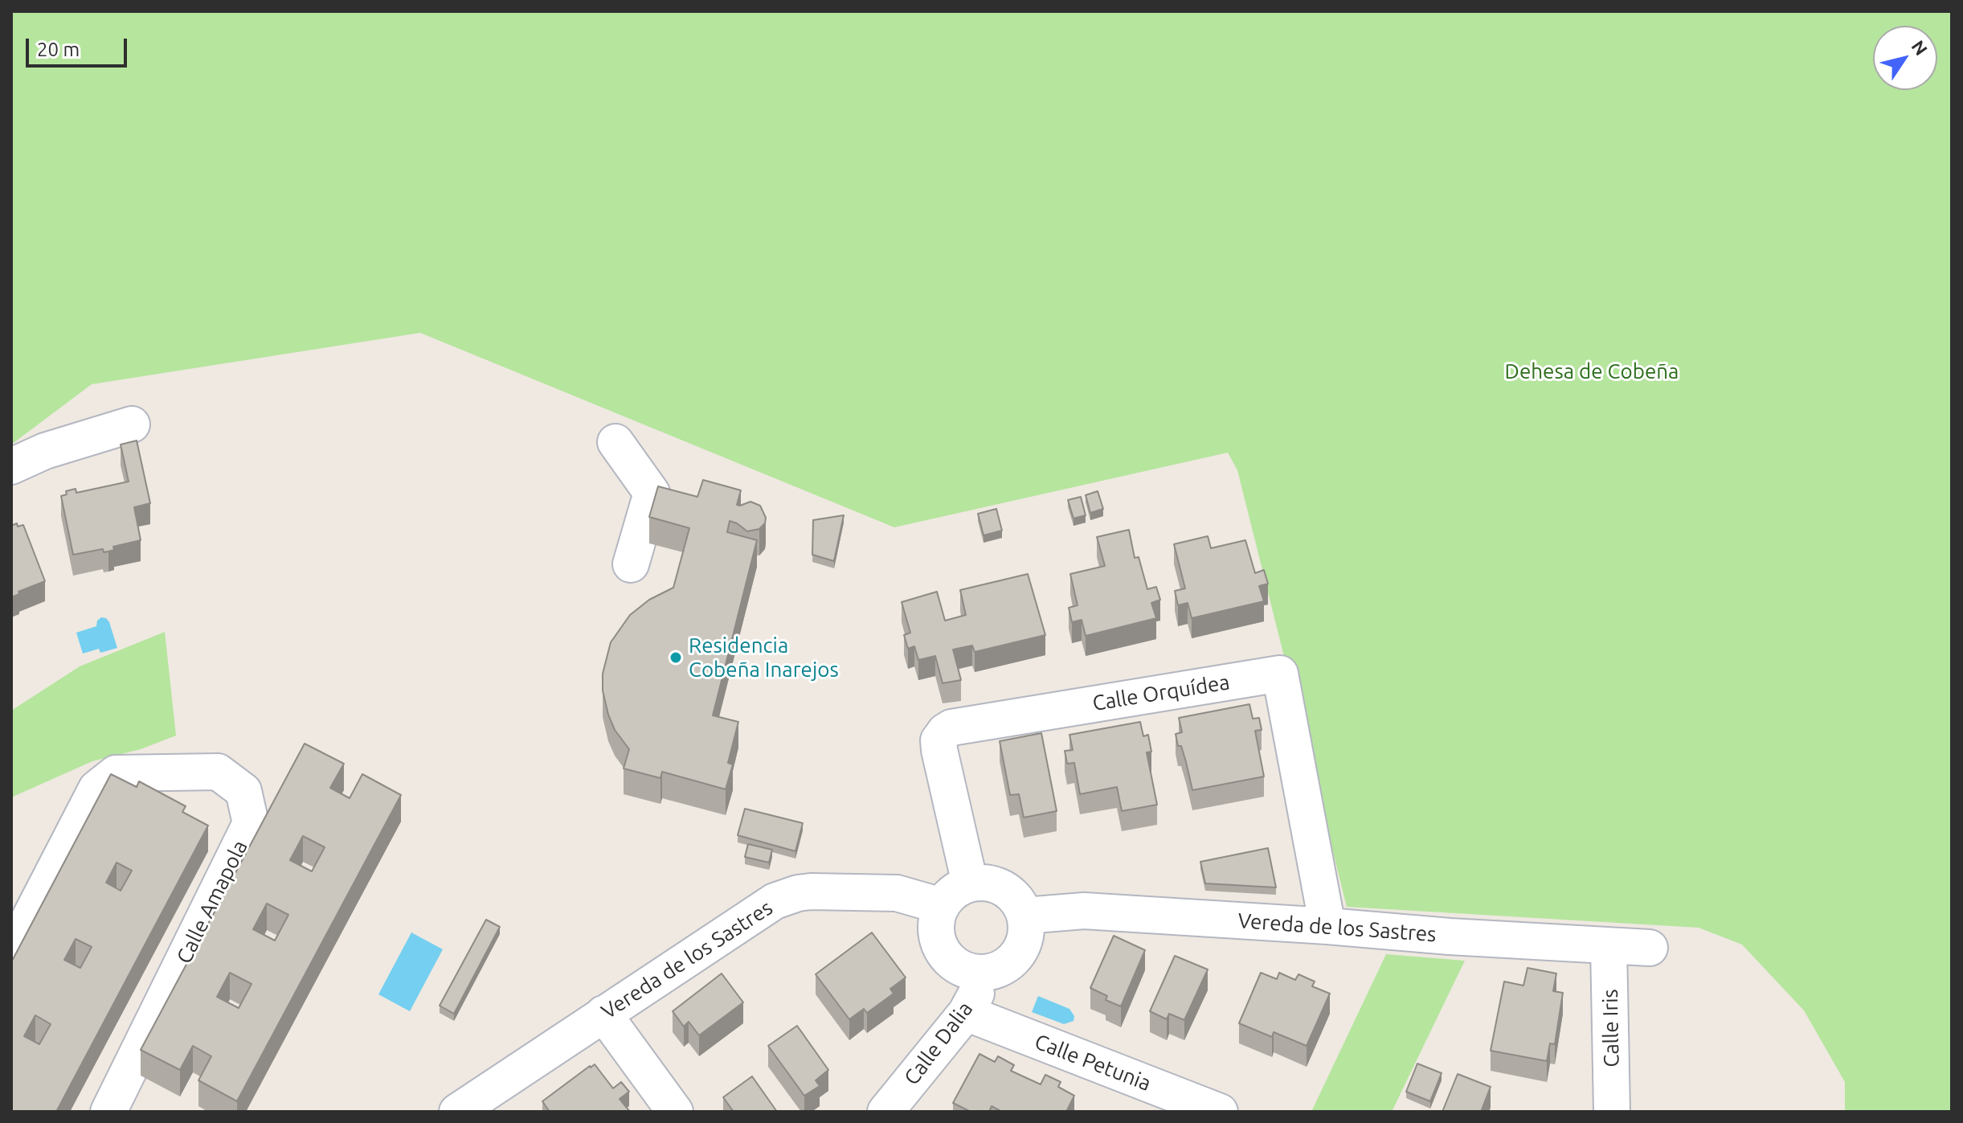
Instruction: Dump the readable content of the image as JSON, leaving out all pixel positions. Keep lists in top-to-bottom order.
{
  "streets": {
    "street": [
      "Calle Orquídea",
      "Calle Amapola",
      "Vereda de los Sastres",
      "Calle Iris",
      "Calle Dalia",
      "Calle Petunia"
    ]
  },
  "crossings": [
    ["Calle Orquídea", "Vereda de los Sastres"],
    ["Calle Orquídea", "Calle Dalia"],
    ["Vereda de los Sastres", "Calle Iris"],
    ["Vereda de los Sastres", "Calle Dalia"],
    ["Calle Dalia", "Calle Petunia"]
  ],
  "parks": ["Dehesa de Cobeña"],
  "places": ["Residencia Cobeña Inarejos"],
  "scale_bar": "20 m",
  "north": "top right"
}
